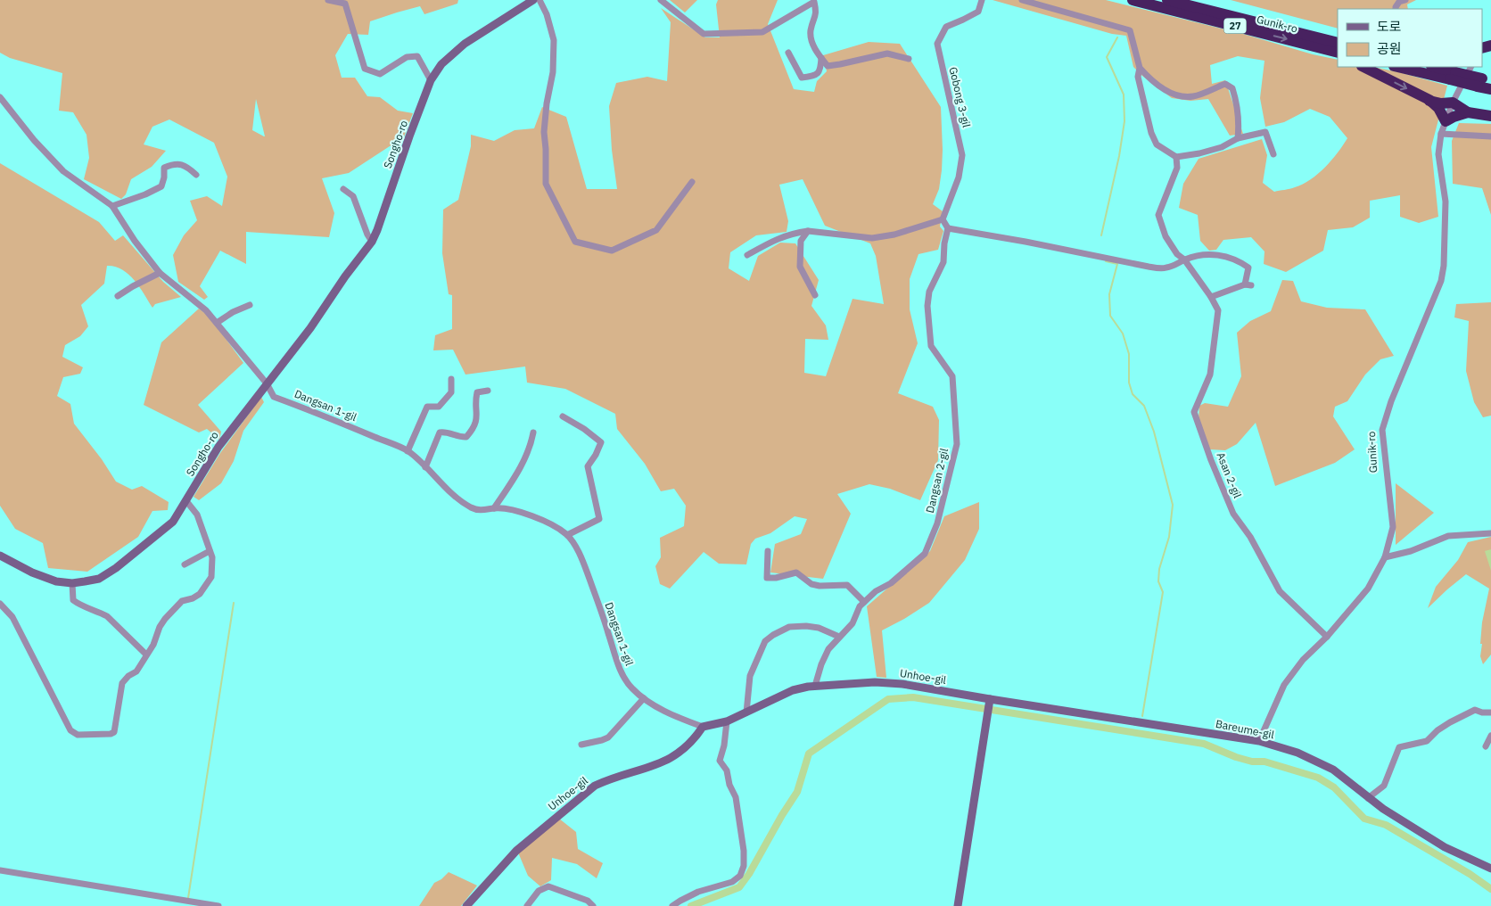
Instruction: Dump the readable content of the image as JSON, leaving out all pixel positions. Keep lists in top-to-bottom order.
{
  "streets": {
    "highway": ["Gunik-ro", "27"],
    "street": [
      "Gobong 3-gil",
      "Songho-ro",
      "Dangsan 1-gil",
      "Asan 2-gil",
      "Dangsan 2-gil",
      "Unhoe-gil",
      "Bareume-gil"
    ]
  },
  "crossings": [
    ["Gunik-ro", "Asan 2-gil"],
    ["Gunik-ro", "Bareume-gil"],
    ["Songho-ro", "Dangsan 1-gil"],
    ["Dangsan 1-gil", "Unhoe-gil"],
    ["Dangsan 2-gil", "Unhoe-gil"],
    ["Unhoe-gil", "Bareume-gil"]
  ],
  "legend": ["도로", "공원"]
}
